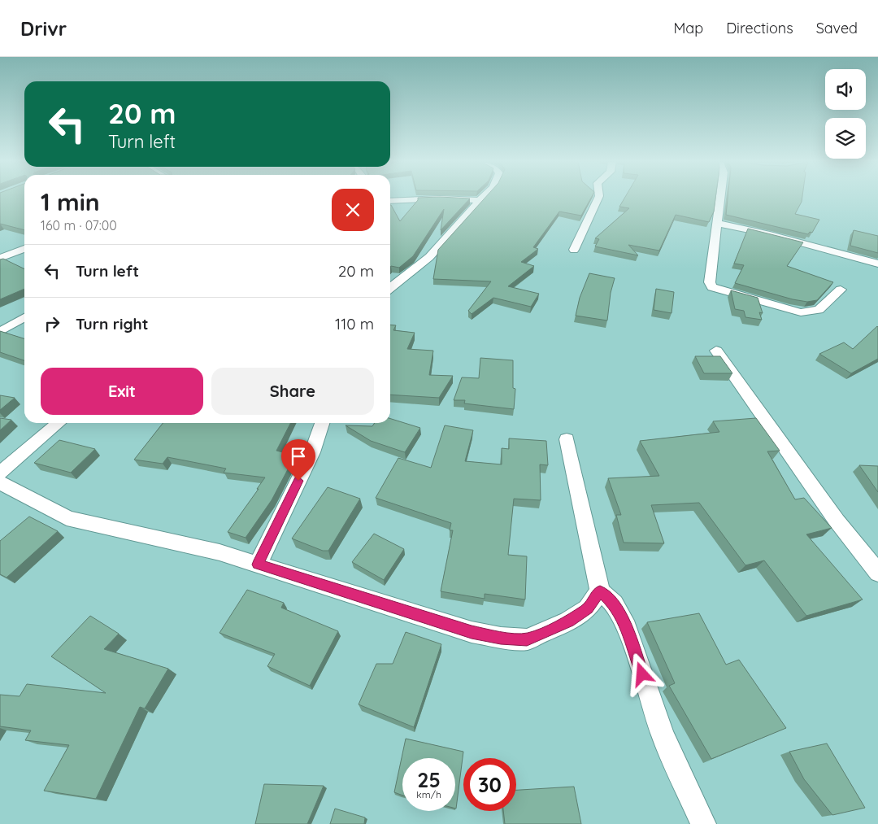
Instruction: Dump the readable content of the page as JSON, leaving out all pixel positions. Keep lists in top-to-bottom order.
{
  "page": {
    "header": "Drivr",
    "nav": ["Map", "Directions", "Saved"],
    "turn": ["20 m", "Turn left"],
    "heading": ["1 min", "160 m · 07:00"],
    "list": [
      {
        "name": "Turn left",
        "value": "20 m"
      },
      {
        "name": "Turn right",
        "value": "110 m"
      }
    ],
    "buttons": ["Exit", "Share"],
    "speed": "25 km/h",
    "limit": "30"
  }
}
